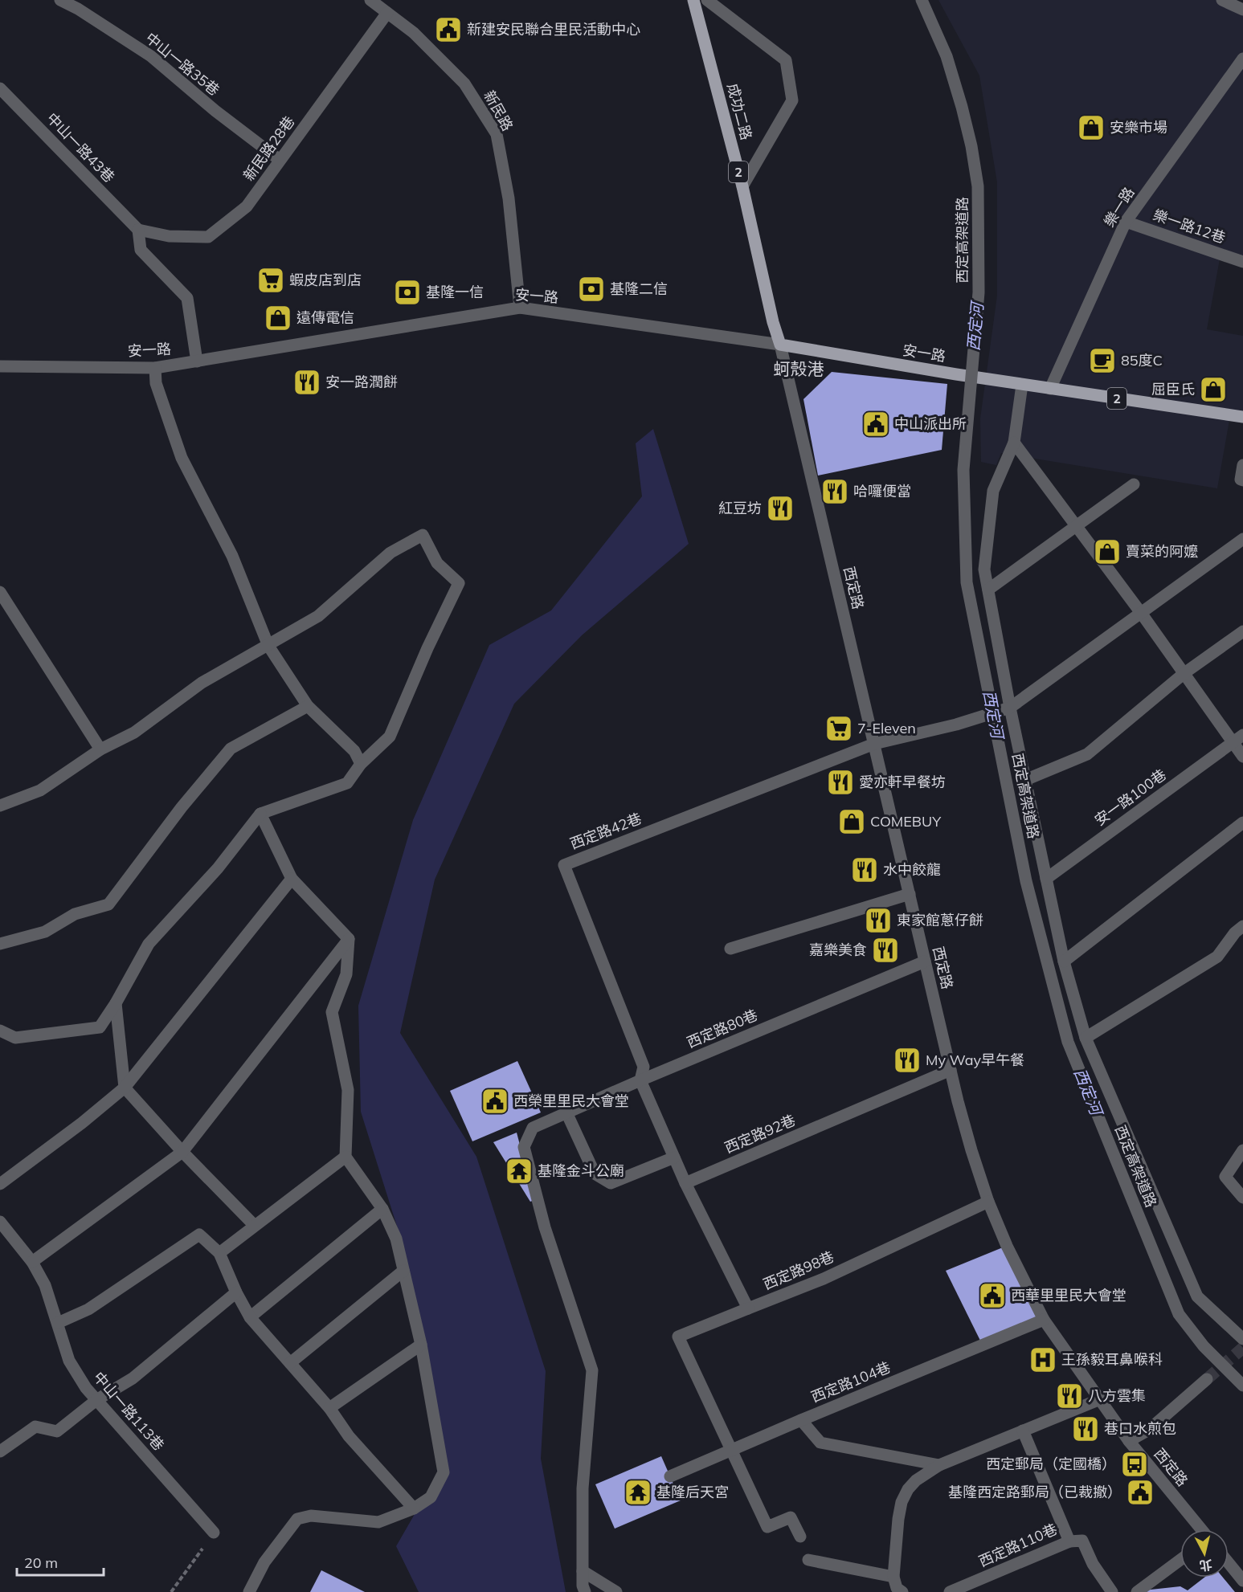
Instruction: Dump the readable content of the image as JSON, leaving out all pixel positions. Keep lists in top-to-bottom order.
{
  "streets": {
    "main road": ["成功二路", "2", "安一路"],
    "street": [
      "中山一路35巷",
      "新民路",
      "中山一路43巷",
      "新民路28巷",
      "樂一路",
      "樂一路12巷",
      "西定高架道路",
      "西定路",
      "安一路100巷",
      "西定路42巷",
      "西定路80巷",
      "西定路92巷",
      "西定路98巷",
      "西定路104巷",
      "中山一路113巷",
      "西定路110巷"
    ]
  },
  "crossings": [
    ["中山一路35巷", "新民路28巷"],
    ["新民路", "新民路28巷"],
    ["新民路", "安一路"],
    ["成功二路", "安一路"],
    ["成功二路", "西定路"],
    ["中山一路43巷", "新民路28巷"],
    ["2", "樂一路"],
    ["2", "安一路"],
    ["樂一路", "樂一路12巷"],
    ["安一路", "西定路"],
    ["西定路", "西定路42巷"],
    ["西定路", "西定路80巷"],
    ["西定路", "西定路92巷"],
    ["西定路", "西定路98巷"],
    ["西定路", "西定路104巷"],
    ["西定路42巷", "西定路80巷"],
    ["西定路98巷", "西定路104巷"]
  ],
  "districts": ["蚵殼港"],
  "water": ["西定河"],
  "places": {
    "public building": [
      "新建安民聯合里民活動中心",
      "中山派出所",
      "西榮里里民大會堂",
      "西華里里民大會堂",
      "基隆西定路郵局（已裁撤）"
    ],
    "shop": [
      "安樂市場",
      "遠傳電信",
      "屈臣氏",
      "賣菜的阿嬤",
      "COMEBUY"
    ],
    "supermarket": ["蝦皮店到店", "7-Eleven"],
    "bank": ["基隆二信", "基隆一信"],
    "cafe": ["85度C"],
    "restaurant": [
      "安一路潤餅",
      "哈囉便當",
      "紅豆坊",
      "愛亦軒早餐坊",
      "水中餃龍",
      "東家館蔥仔餅",
      "嘉樂美食",
      "My Way早午餐",
      "八方雲集",
      "巷口水煎包"
    ],
    "temple": ["基隆金斗公廟", "基隆后天宮"],
    "hospital": ["王孫毅耳鼻喉科"],
    "bus stop": ["西定郵局（定國橋）"]
  },
  "scale_bar": "20 m",
  "north": "bottom"
}
